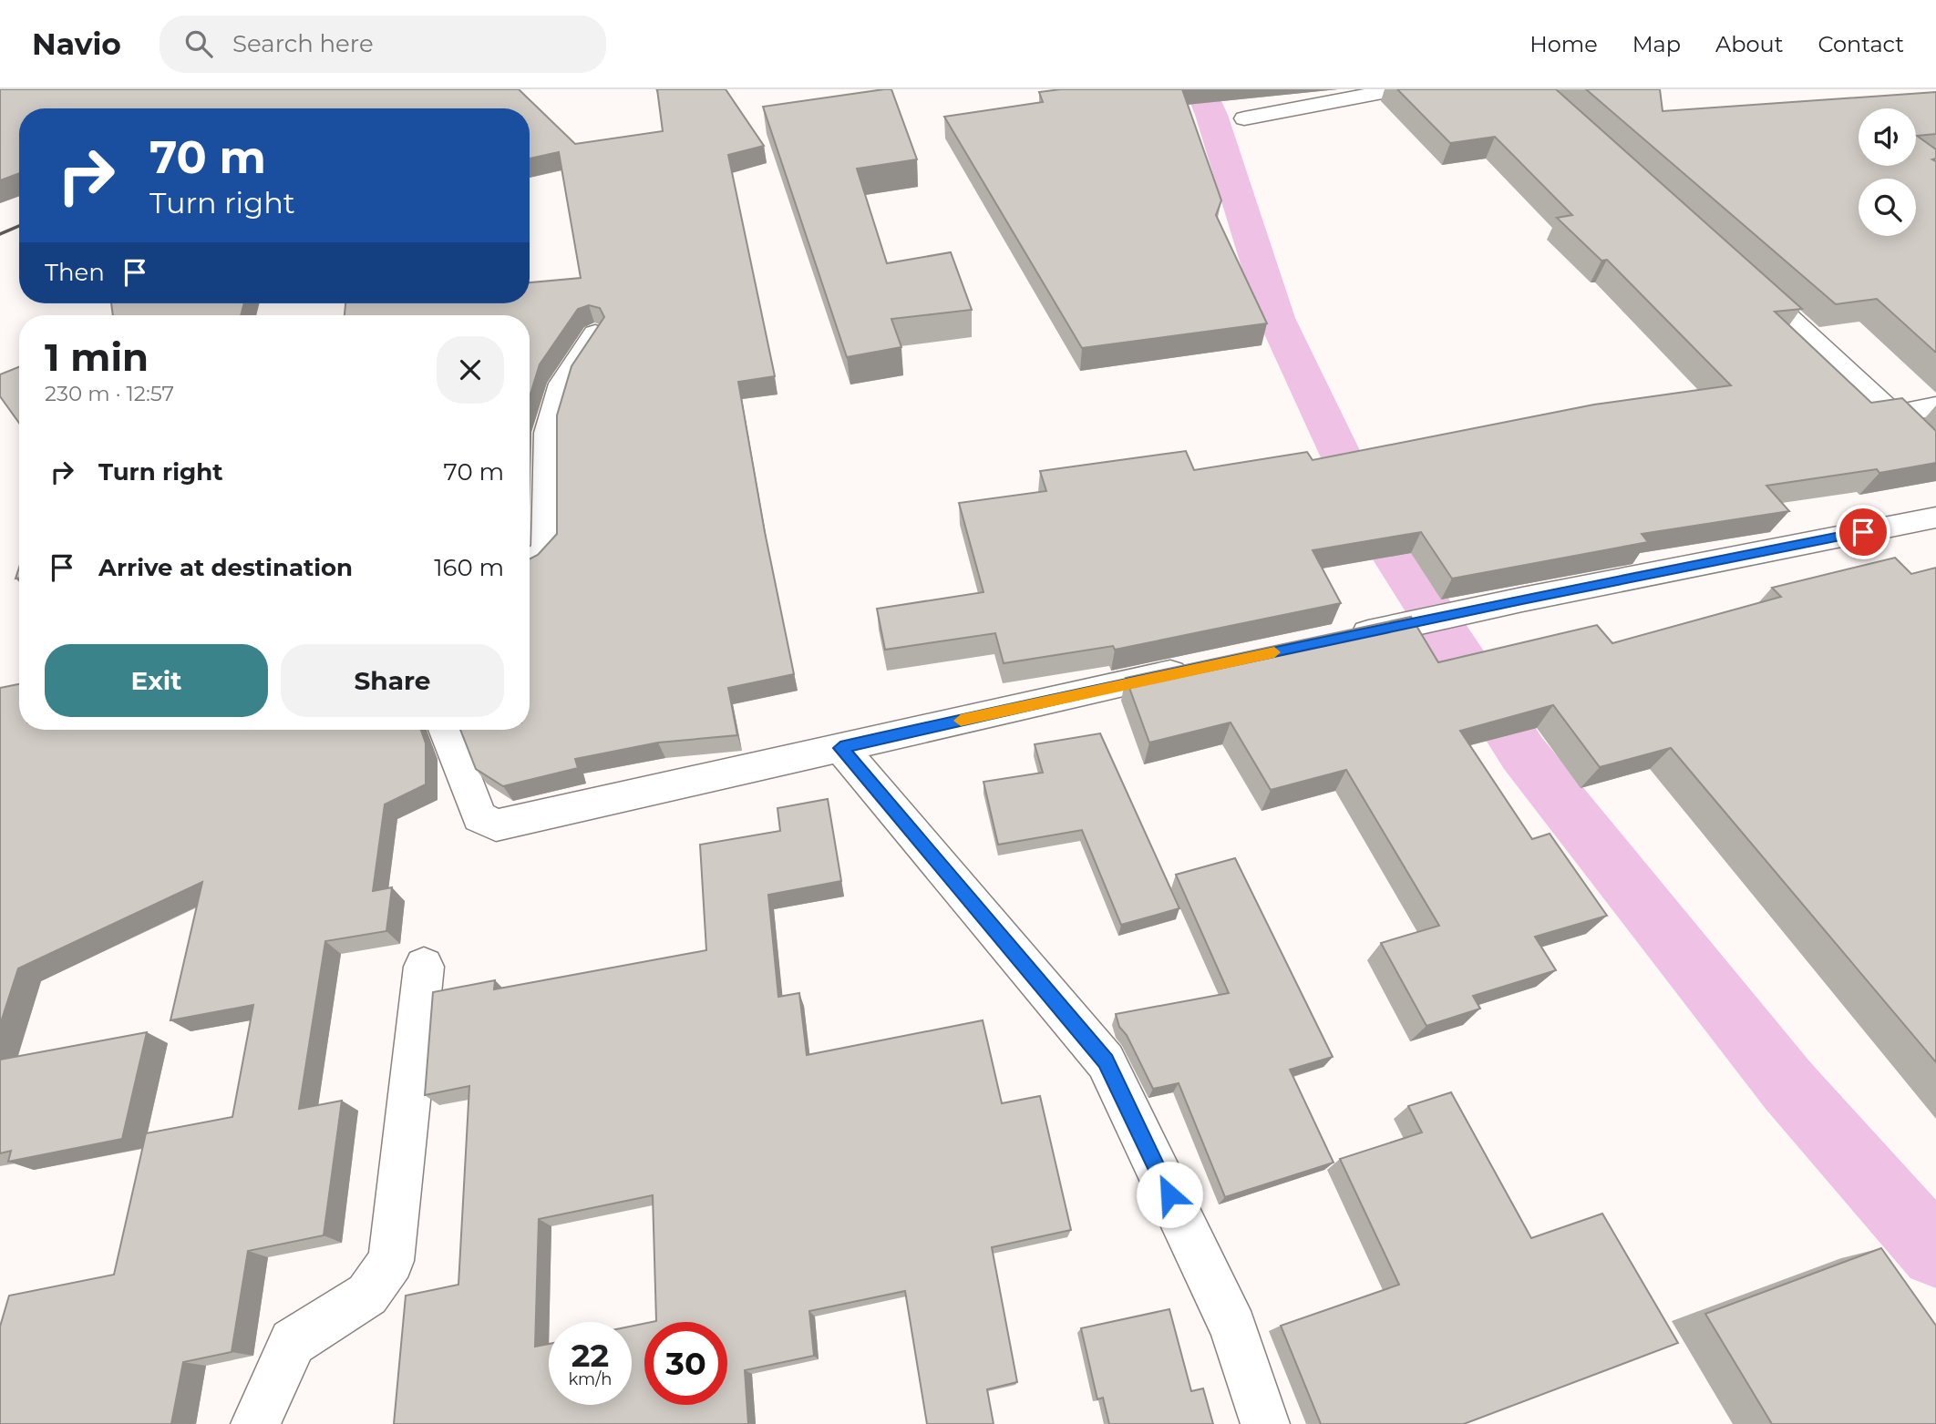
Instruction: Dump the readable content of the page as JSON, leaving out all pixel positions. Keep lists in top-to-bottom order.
{
  "page": {
    "header": "Navio",
    "search": "Search here",
    "nav": [
      "Home",
      "Map",
      "About",
      "Contact"
    ],
    "turn": ["70 m", "Turn right"],
    "then": "Then",
    "heading": ["1 min", "230 m · 12:57"],
    "list": [
      {
        "name": "Turn right",
        "value": "70 m"
      },
      {
        "name": "Arrive at destination",
        "value": "160 m"
      }
    ],
    "buttons": ["Exit", "Share"],
    "speed": "22 km/h",
    "limit": "30"
  }
}
